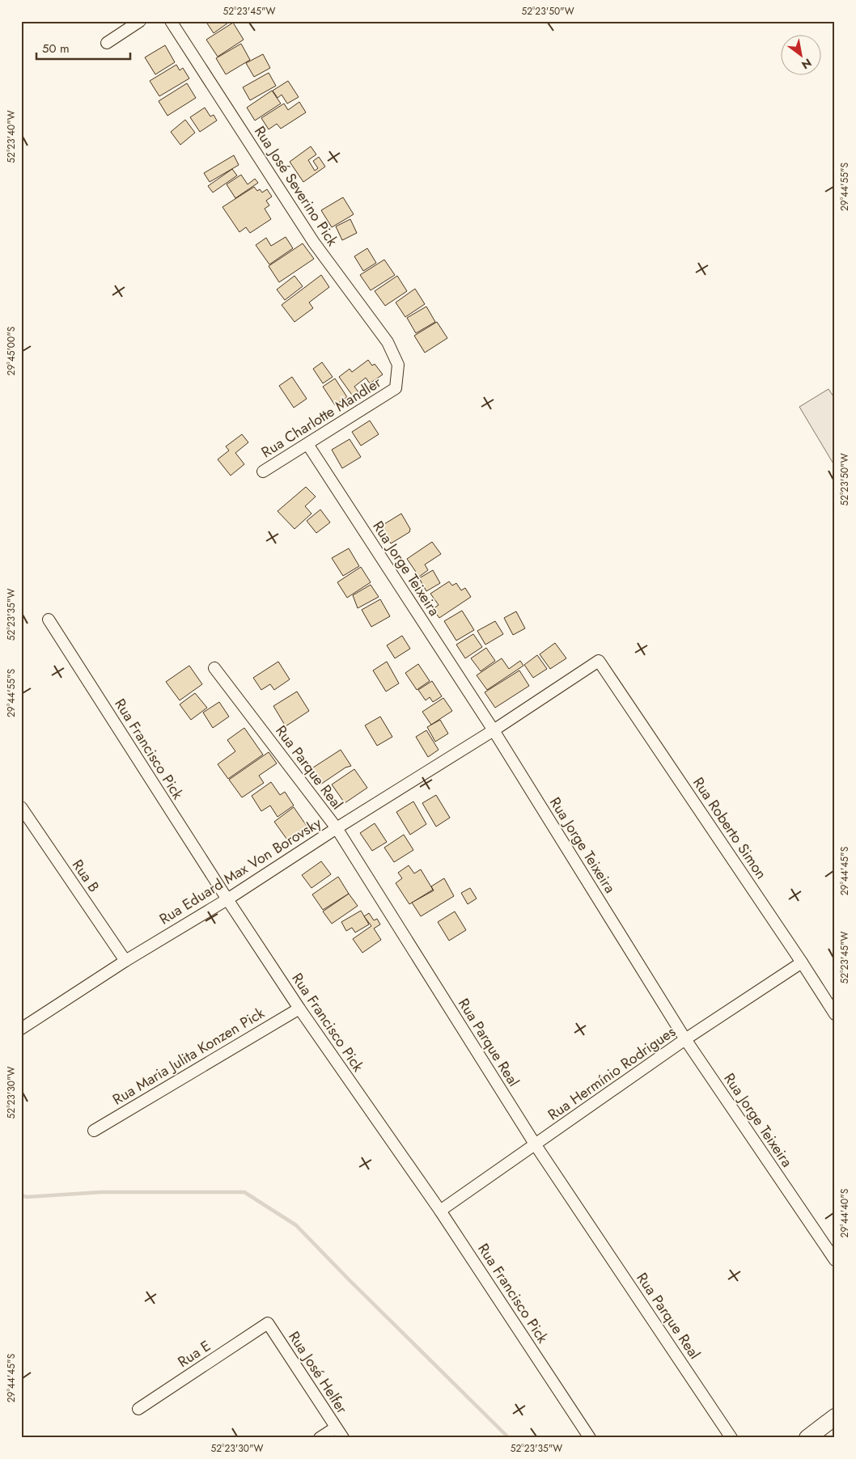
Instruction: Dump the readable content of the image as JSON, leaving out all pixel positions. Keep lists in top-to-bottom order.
{
  "streets": {
    "street": [
      "Rua José Severino Pick",
      "Rua Charlotte Mandler",
      "Rua Jorge Teixeira",
      "Rua Francisco Pick",
      "Rua Parque Real",
      "Rua Roberto Simon",
      "Rua Eduard Max Von Borovsky",
      "Rua B",
      "Rua Maria Julita Konzen Pick",
      "Rua Hermínio Rodrigues",
      "Rua E",
      "Rua José Helfer"
    ]
  },
  "crossings": [
    ["Rua José Severino Pick", "Rua Charlotte Mandler"],
    ["Rua Charlotte Mandler", "Rua Jorge Teixeira"],
    ["Rua Jorge Teixeira", "Rua Eduard Max Von Borovsky"],
    ["Rua Jorge Teixeira", "Rua Hermínio Rodrigues"],
    ["Rua Francisco Pick", "Rua Eduard Max Von Borovsky"],
    ["Rua Francisco Pick", "Rua Maria Julita Konzen Pick"],
    ["Rua Francisco Pick", "Rua Hermínio Rodrigues"],
    ["Rua Parque Real", "Rua Eduard Max Von Borovsky"],
    ["Rua Parque Real", "Rua Hermínio Rodrigues"],
    ["Rua Roberto Simon", "Rua Eduard Max Von Borovsky"],
    ["Rua Roberto Simon", "Rua Hermínio Rodrigues"],
    ["Rua Eduard Max Von Borovsky", "Rua B"],
    ["Rua E", "Rua José Helfer"]
  ],
  "scale_bar": "50 m",
  "north": "bottom right",
  "coordinates": [
    "52°23'45\"W",
    "52°23'50\"W",
    "52°23'40\"W",
    "29°44'55\"S",
    "29°45'00\"S",
    "52°23'35\"W",
    "29°44'45\"S",
    "52°23'30\"W",
    "29°44'40\"S"
  ]
}
